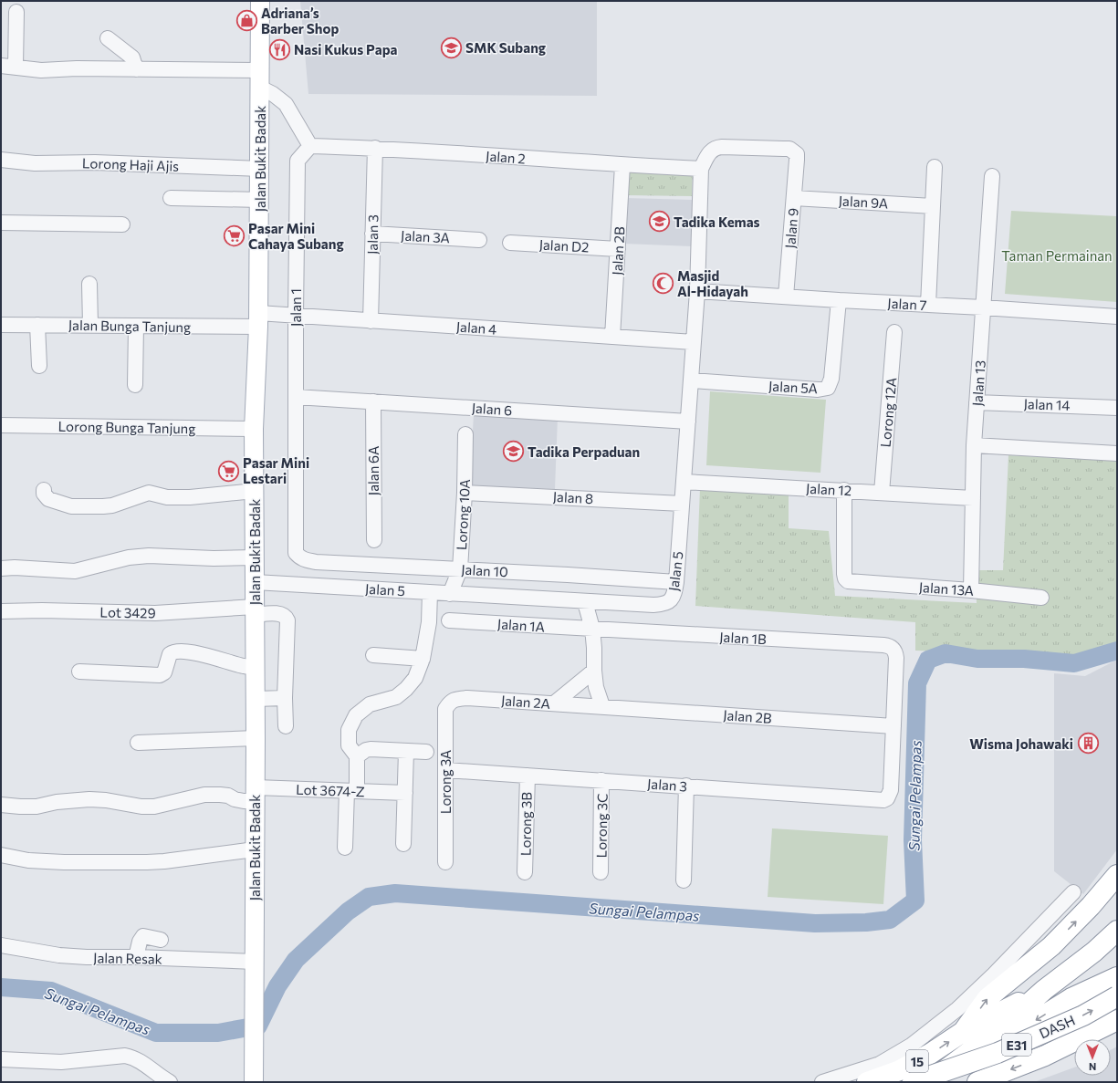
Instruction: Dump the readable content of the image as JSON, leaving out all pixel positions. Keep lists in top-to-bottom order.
{
  "streets": {
    "highway": ["DASH", "E31", "15"],
    "main road": ["Jalan Bukit Badak"],
    "street": [
      "Jalan 2",
      "Lorong Haji Ajis",
      "Jalan 9A",
      "Jalan 9",
      "Jalan 3",
      "Jalan 3A",
      "Jalan D2",
      "Jalan 2B",
      "Jalan 7",
      "Jalan 1",
      "Jalan Bunga Tanjung",
      "Jalan 4",
      "Jalan 13",
      "Jalan 5A",
      "Jalan 14",
      "Jalan 6",
      "Lorong 12A",
      "Lorong Bunga Tanjung",
      "Jalan 6A",
      "Jalan 12",
      "Jalan 8",
      "Lorong 10A",
      "Jalan 10",
      "Jalan 5",
      "Jalan 13A",
      "Lot 3429",
      "Jalan 1A",
      "Jalan 1B",
      "Jalan 2A",
      "Lorong 3A",
      "Lot 3674-Z",
      "Lorong 3B",
      "Lorong 3C",
      "Jalan Resak"
    ]
  },
  "crossings": [
    ["Jalan 2", "Jalan 9"],
    ["Jalan 2", "Jalan 3"],
    ["Jalan 2", "Jalan 2B"],
    ["Jalan 2", "Jalan 1"],
    ["Jalan 2", "Jalan 5"],
    ["Jalan Bukit Badak", "Lorong Haji Ajis"],
    ["Jalan Bukit Badak", "Jalan Bunga Tanjung"],
    ["Jalan Bukit Badak", "Jalan 4"],
    ["Jalan Bukit Badak", "Lorong Bunga Tanjung"],
    ["Jalan Bukit Badak", "Jalan 5"],
    ["Jalan Bukit Badak", "Lot 3429"],
    ["Jalan Bukit Badak", "Lot 3674-Z"],
    ["Jalan Bukit Badak", "Jalan Resak"],
    ["Jalan 9A", "Jalan 9"],
    ["Jalan 9", "Jalan 7"],
    ["Jalan 9", "Jalan 5"],
    ["Jalan 3", "Jalan 3A"],
    ["Jalan 3", "Jalan 2B"],
    ["Jalan 3", "Jalan 4"],
    ["Jalan 3", "Jalan 1B"],
    ["Jalan 3", "Lorong 3A"],
    ["Jalan 3", "Lorong 3B"],
    ["Jalan 3", "Lorong 3C"],
    ["Jalan D2", "Jalan 2B"],
    ["Jalan 2B", "Jalan 4"],
    ["Jalan 2B", "Jalan 1B"],
    ["Jalan 2B", "Jalan 2A"],
    ["Jalan 7", "Jalan 13"],
    ["Jalan 7", "Jalan 5A"],
    ["Jalan 7", "Jalan 5"],
    ["Jalan 1", "Jalan 4"],
    ["Jalan 1", "Jalan 6"],
    ["Jalan 1", "Jalan 10"],
    ["Jalan Bunga Tanjung", "Jalan 4"],
    ["Jalan 4", "Jalan 5"],
    ["Jalan 13", "Jalan 14"],
    ["Jalan 13", "Jalan 12"],
    ["Jalan 13", "Jalan 13A"],
    ["Jalan 5A", "Jalan 5"],
    ["Jalan 6", "Jalan 6A"],
    ["Jalan 6", "Jalan 5"],
    ["Lorong 12A", "Jalan 12"],
    ["Jalan 12", "Jalan 5"],
    ["Jalan 12", "Jalan 13A"],
    ["Jalan 8", "Lorong 10A"],
    ["Jalan 8", "Jalan 5"],
    ["Lorong 10A", "Jalan 10"],
    ["Lorong 10A", "Jalan 5"],
    ["Jalan 10", "Jalan 5"],
    ["Jalan 1A", "Jalan 1B"],
    ["Jalan 2A", "Lorong 3A"]
  ],
  "water": ["Sungai Pelampas"],
  "parks": ["Taman Permainan"],
  "places": {
    "shop": ["Adriana’s Barber Shop"],
    "school or university": ["SMK Subang", "Tadika Kemas", "Tadika Perpaduan"],
    "restaurant": ["Nasi Kukus Papa"],
    "supermarket": ["Pasar Mini Cahaya Subang", "Pasar Mini Lestari"],
    "mosque": ["Masjid Al-Hidayah"],
    "building": ["Wisma Johawaki"]
  },
  "north": "bottom"
}
